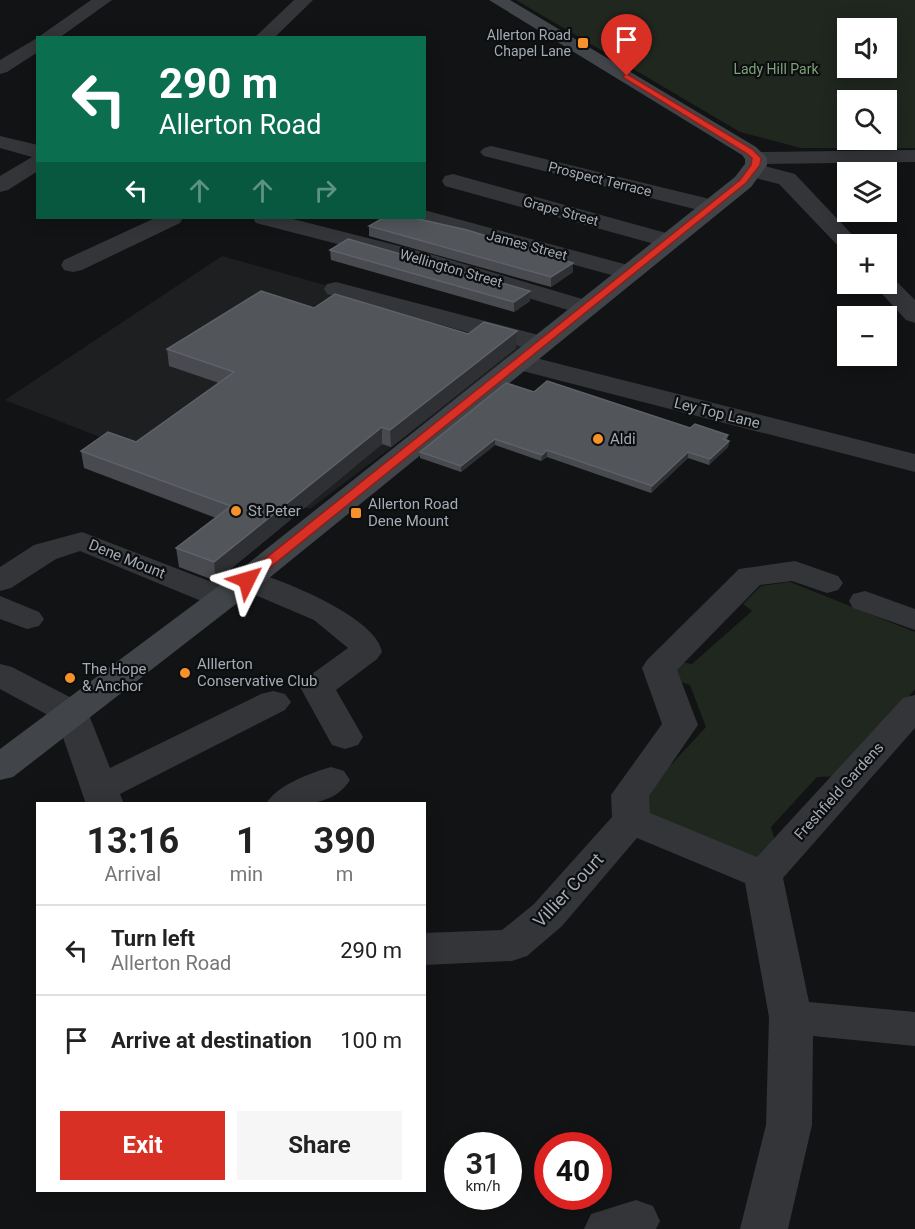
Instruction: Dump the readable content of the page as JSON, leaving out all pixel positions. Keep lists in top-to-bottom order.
{
  "streets": {
    "street": [
      "Prospect Terrace",
      "Grape Street",
      "James Street",
      "Wellington Street",
      "Ley Top Lane",
      "Dene Mount",
      "Freshfield Gardens",
      "Villier Court"
    ]
  },
  "parks": ["Lady Hill Park"],
  "places": {
    "transit": ["Allerton Road Chapel Lane", "Allerton Road Dene Mount"],
    "other": [
      "Aldi",
      "St Peter",
      "Alllerton Conservative Club",
      "The Hope & Anchor"
    ]
  },
  "page": {
    "map_buttons": ["+", "−"],
    "turn": ["290 m", "Allerton Road"],
    "eta": [
      "13:16",
      "Arrival",
      "1",
      "min",
      "390",
      "m"
    ],
    "list": [
      {
        "name": "Turn left",
        "note": "Allerton Road",
        "value": "290 m"
      },
      {
        "name": "Arrive at destination",
        "value": "100 m"
      }
    ],
    "buttons": ["Exit", "Share"],
    "speed": "31 km/h",
    "limit": "40"
  }
}
